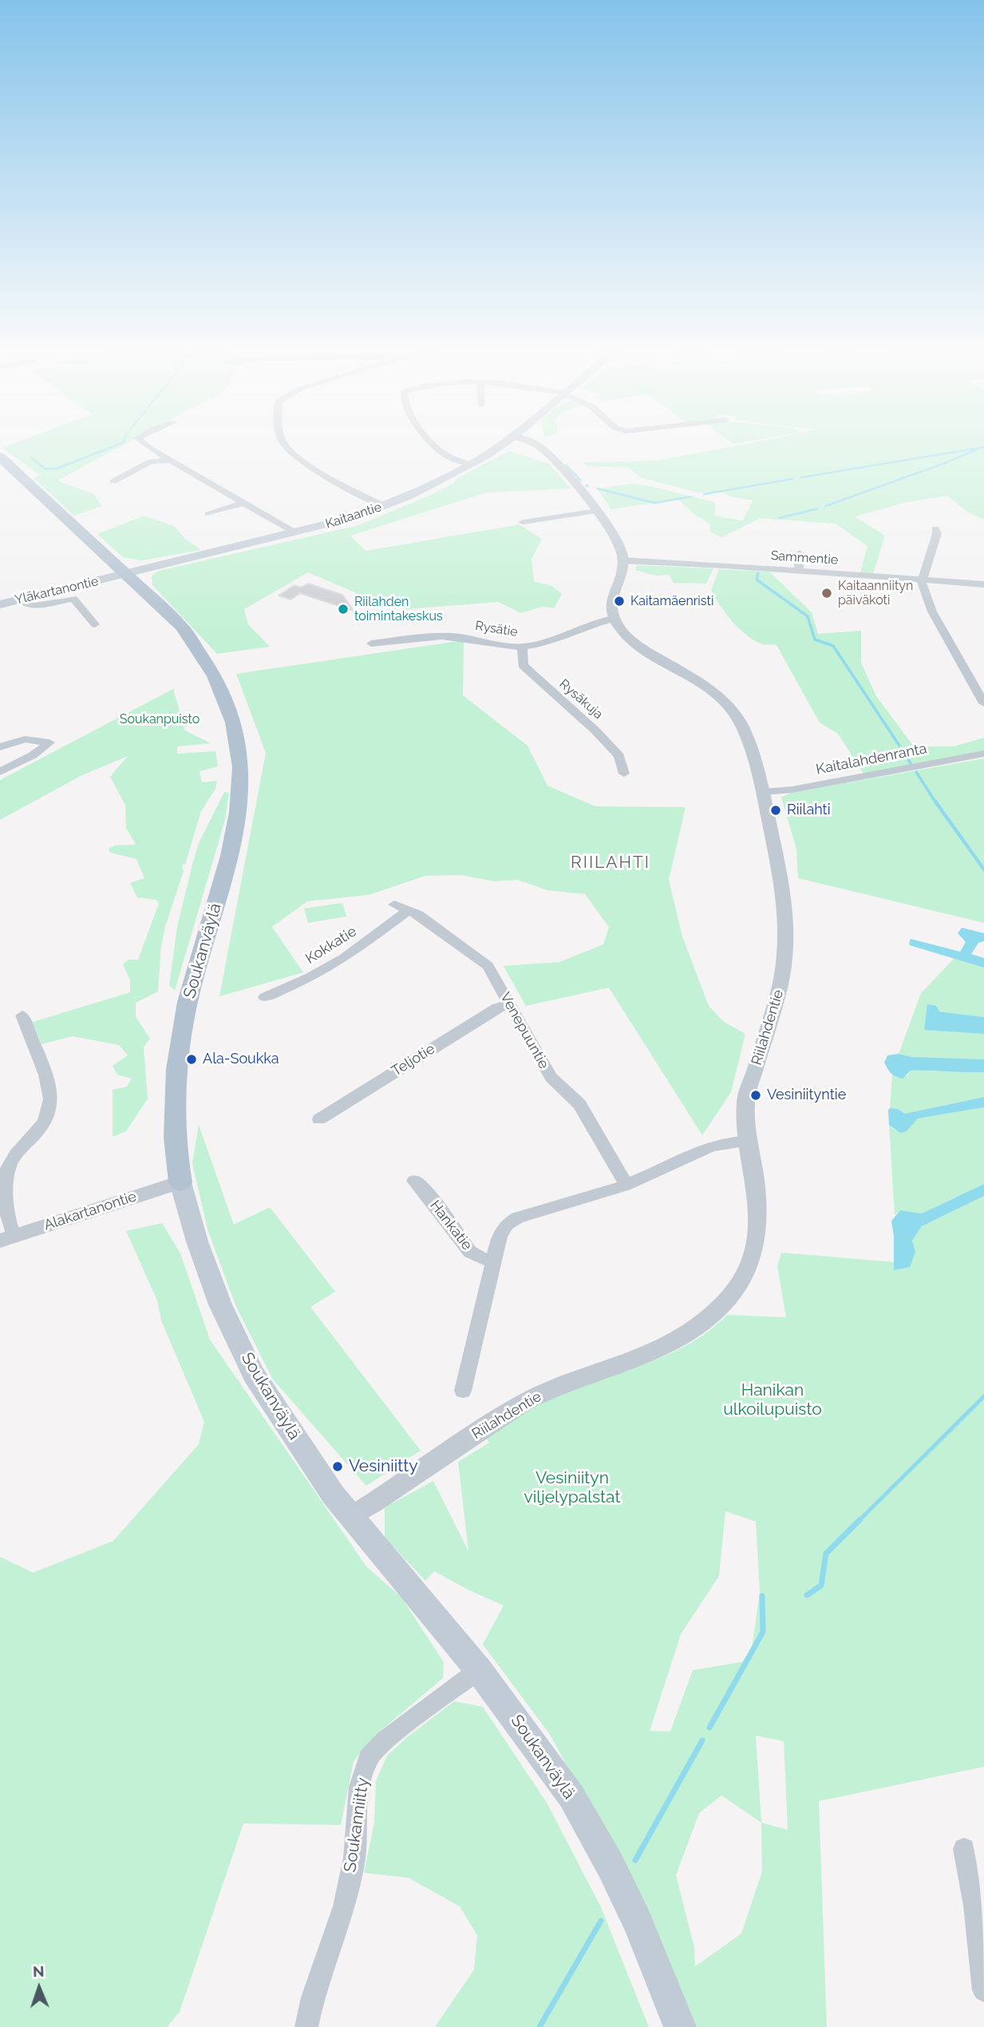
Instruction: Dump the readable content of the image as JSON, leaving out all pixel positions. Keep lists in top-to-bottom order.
{
  "streets": {
    "main road": ["Kaitaantie", "Yläkartanontie", "Soukanväylä"],
    "street": [
      "Sammentie",
      "Rysätie",
      "Rysäkuja",
      "Kaitalahdenranta",
      "Kokkatie",
      "Riilahdentie",
      "Venepuuntie",
      "Teljotie",
      "Alakartanontie",
      "Hankatie",
      "Soukanniitty"
    ]
  },
  "crossings": [
    ["Kaitaantie", "Yläkartanontie"],
    ["Kaitaantie", "Soukanväylä"],
    ["Yläkartanontie", "Soukanväylä"],
    ["Rysätie", "Rysäkuja"],
    ["Rysätie", "Riilahdentie"],
    ["Kaitalahdenranta", "Riilahdentie"],
    ["Kokkatie", "Venepuuntie"],
    ["Soukanväylä", "Riilahdentie"],
    ["Soukanväylä", "Alakartanontie"],
    ["Soukanväylä", "Soukanniitty"],
    ["Venepuuntie", "Teljotie"]
  ],
  "districts": ["RIILAHTI"],
  "parks": ["Soukanpuisto", "Hanikan ulkoilupuisto", "Vesiniityn viljelypalstat"],
  "places": [
    "Kaitaanniityn päiväkoti",
    "Kaitamäenristi",
    "Riilahden toimintakeskus",
    "Riilahti",
    "Ala-Soukka",
    "Vesiniityntie",
    "Vesiniitty"
  ],
  "north": "top"
}
